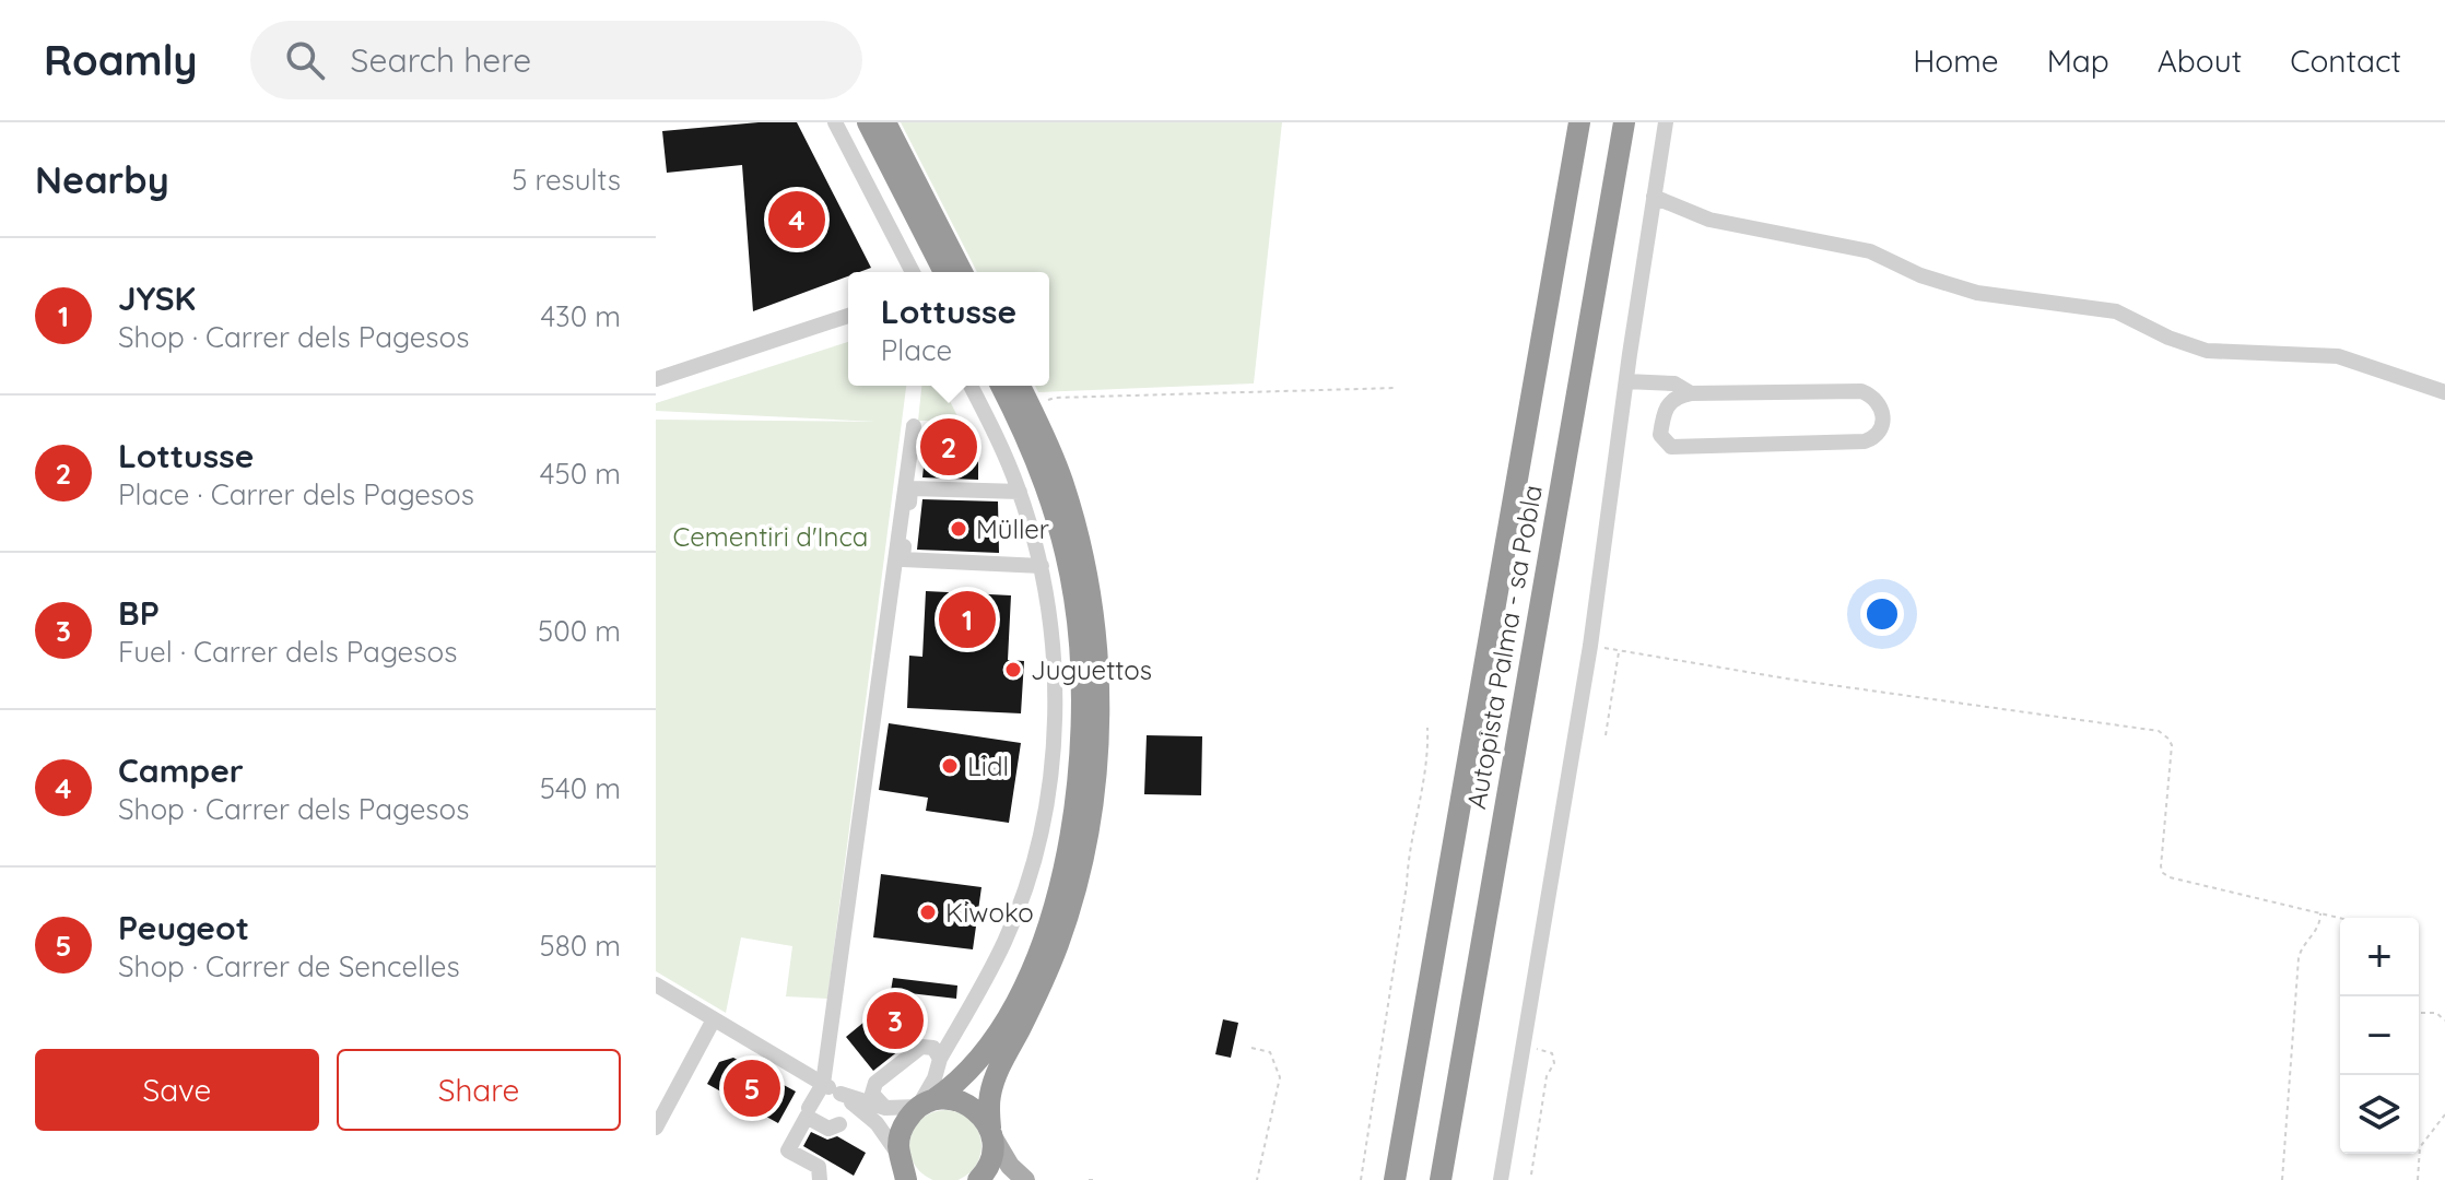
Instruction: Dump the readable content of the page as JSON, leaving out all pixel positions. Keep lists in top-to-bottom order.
{
  "streets": {
    "highway": ["Autopista Palma - sa Pobla"]
  },
  "parks": ["Cementiri d'Inca"],
  "places": [
    "Müller",
    "Juguettos",
    "Lidl",
    "Kiwoko"
  ],
  "page": {
    "header": "Roamly",
    "search": "Search here",
    "nav": [
      "Home",
      "Map",
      "About",
      "Contact"
    ],
    "heading": ["Nearby", "5 results"],
    "pins": [
      "4",
      "2",
      "1",
      "3",
      "5"
    ],
    "list": [
      {
        "mark": "1",
        "name": "JYSK",
        "note": "Shop · Carrer dels Pagesos",
        "value": "430 m"
      },
      {
        "mark": "2",
        "name": "Lottusse",
        "note": "Place · Carrer dels Pagesos",
        "value": "450 m"
      },
      {
        "mark": "3",
        "name": "BP",
        "note": "Fuel · Carrer dels Pagesos",
        "value": "500 m"
      },
      {
        "mark": "4",
        "name": "Camper",
        "note": "Shop · Carrer dels Pagesos",
        "value": "540 m"
      },
      {
        "mark": "5",
        "name": "Peugeot",
        "note": "Shop · Carrer de Sencelles",
        "value": "580 m"
      }
    ],
    "popup": ["Lottusse", "Place"],
    "map_buttons": ["+", "−"],
    "buttons": ["Save", "Share"]
  }
}
